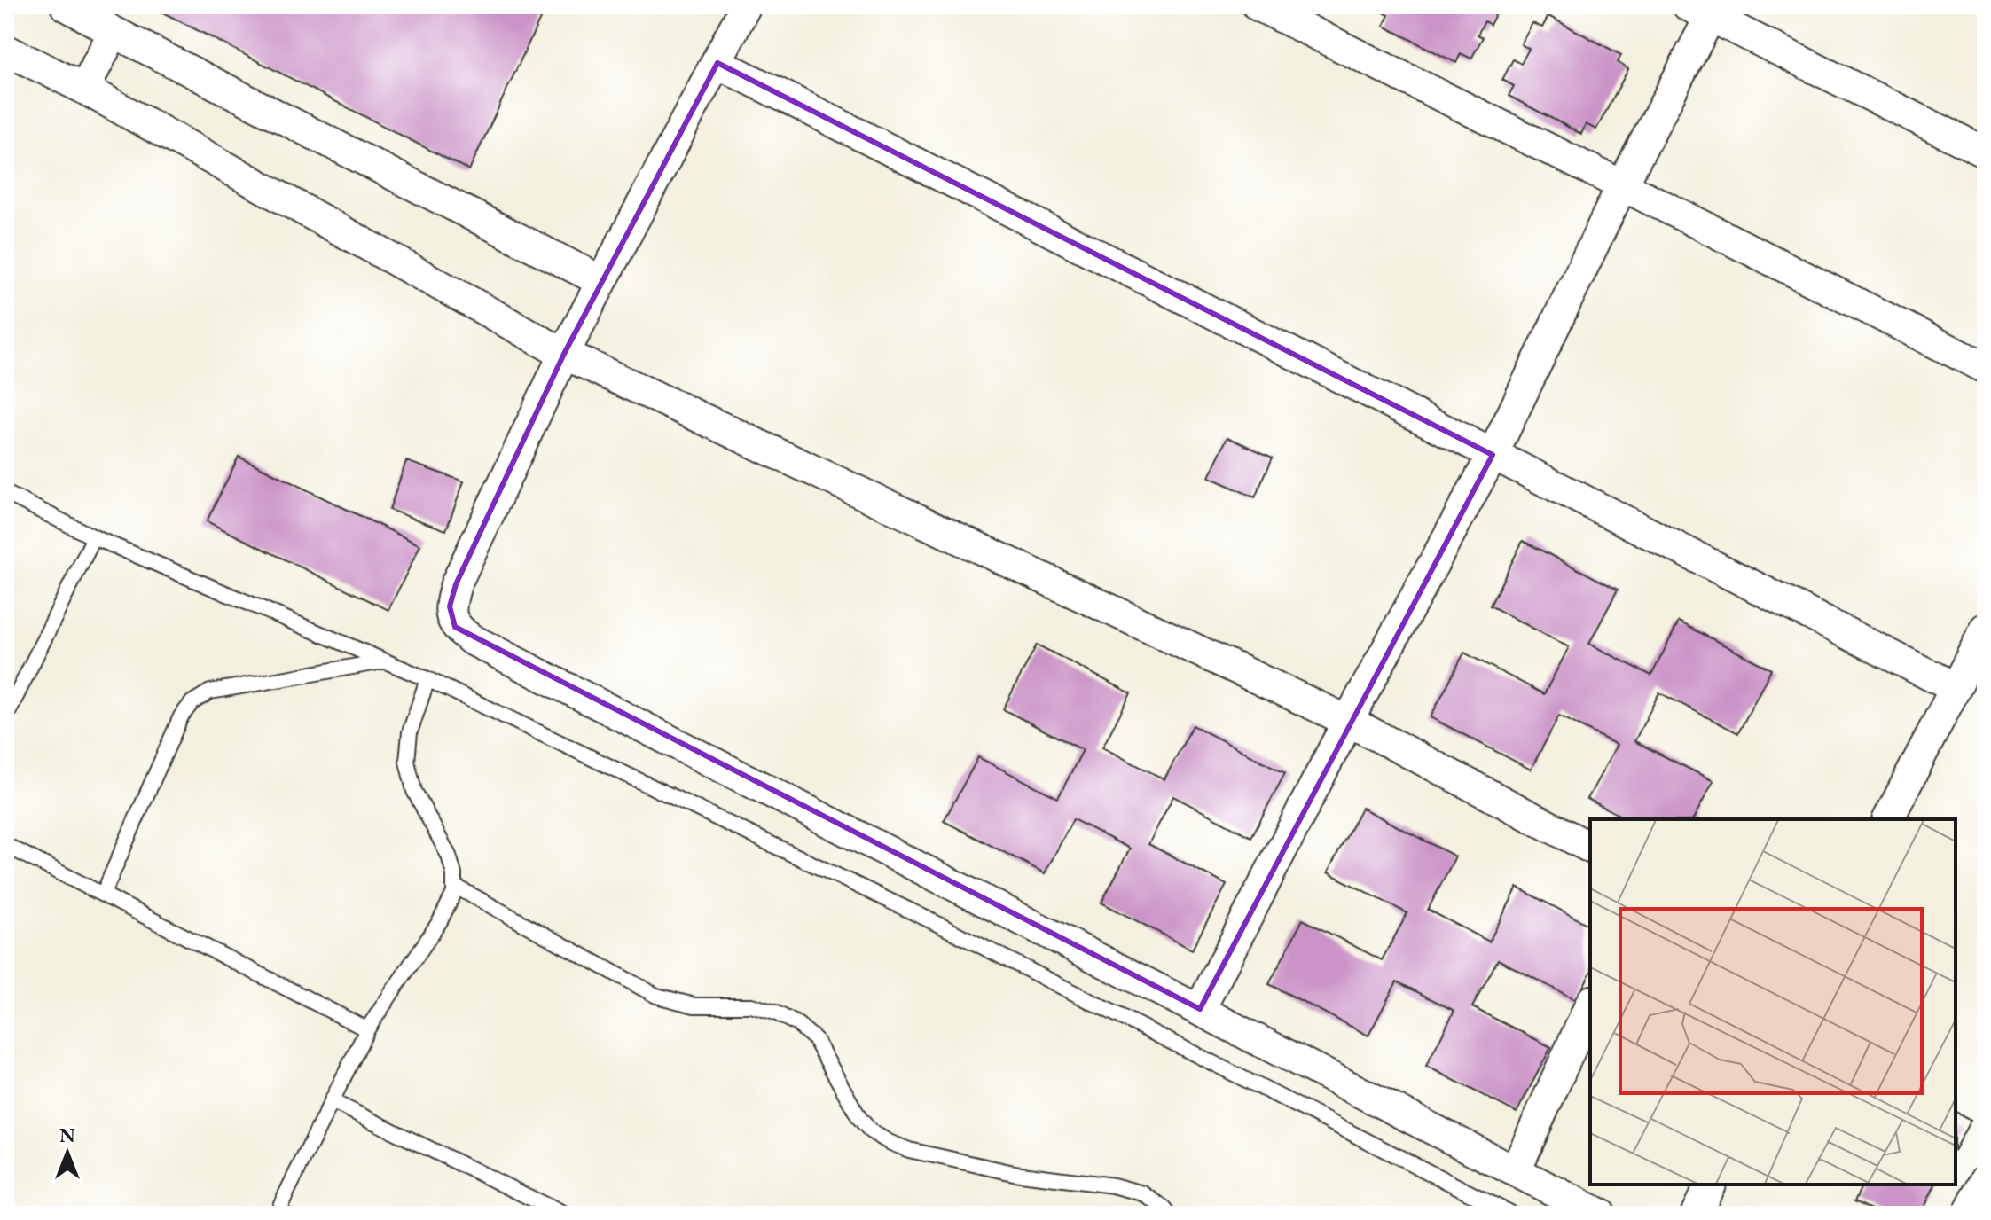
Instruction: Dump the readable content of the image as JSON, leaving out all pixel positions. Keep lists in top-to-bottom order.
{
  "north": "top"
}
